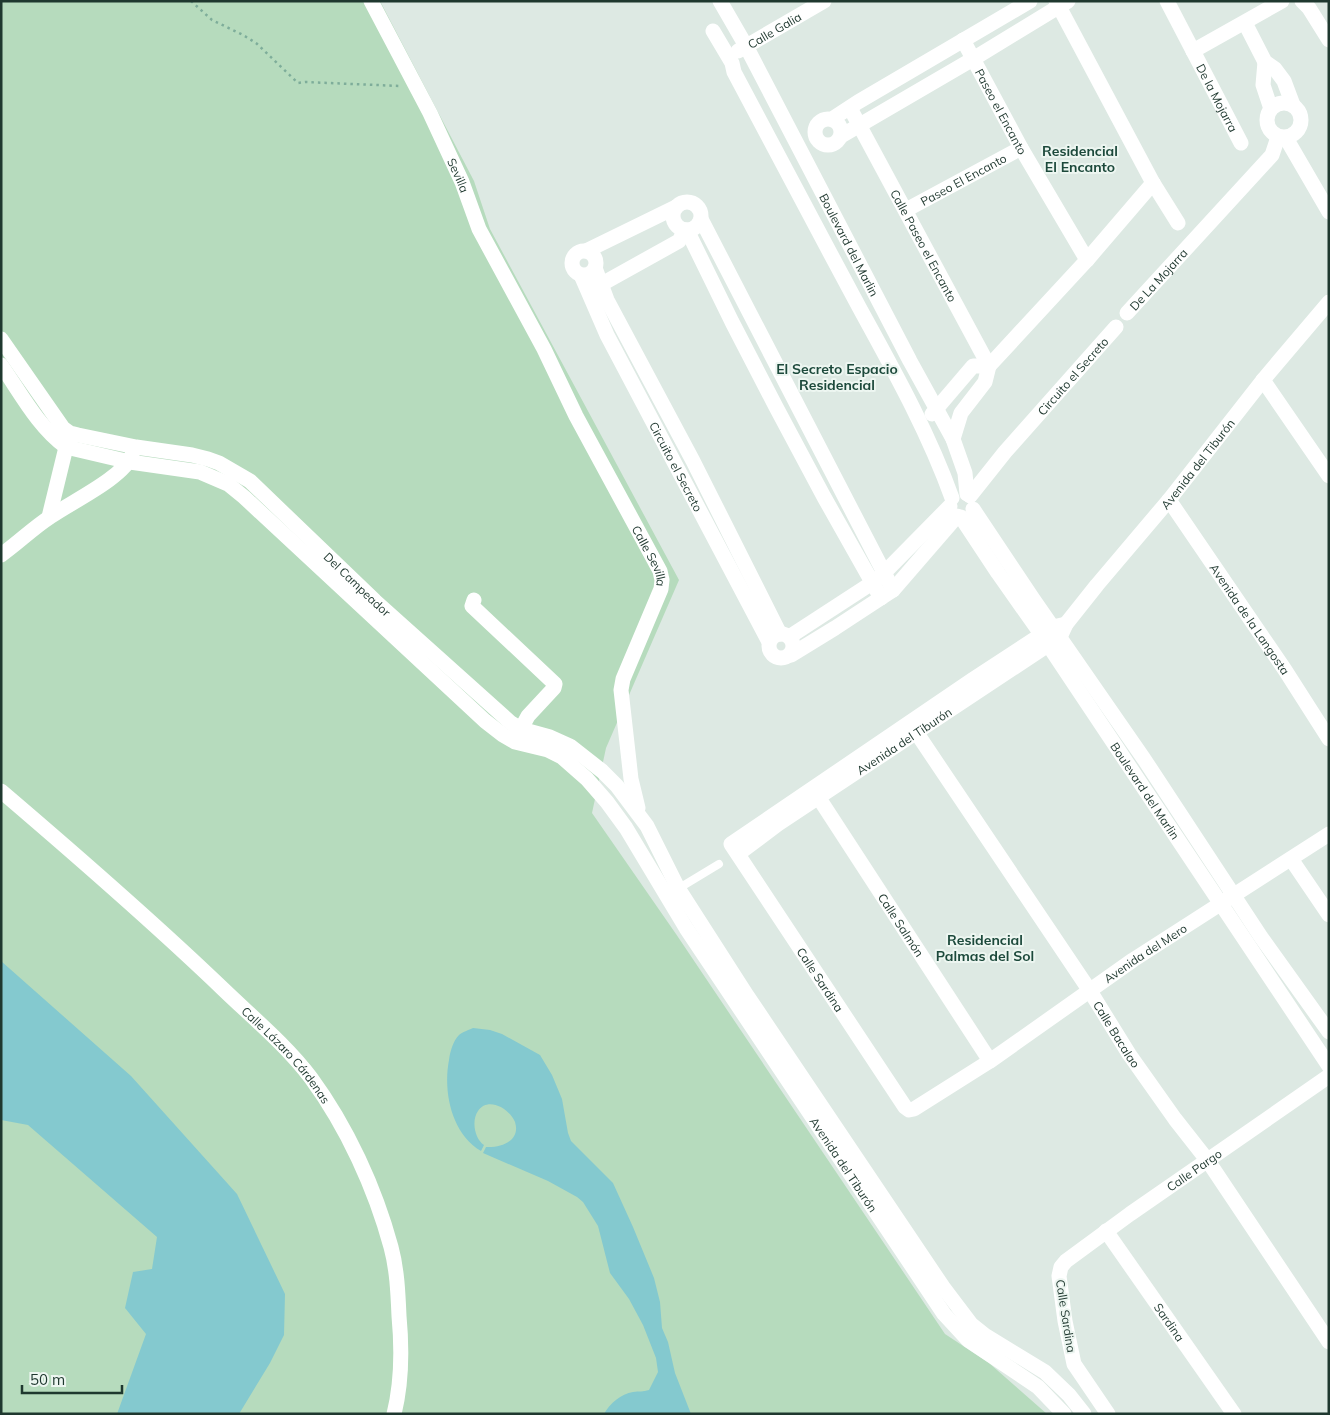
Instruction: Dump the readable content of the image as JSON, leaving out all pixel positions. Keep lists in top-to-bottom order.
{
  "streets": {
    "street": [
      "Calle Galia",
      "De la Mojarra",
      "Paseo el Encanto",
      "Sevilla",
      "Paseo El Encanto",
      "Boulevard del Marlin",
      "Calle Paseo el Encanto",
      "De La Mojarra",
      "Circuito el Secreto",
      "Avenida del Tiburón",
      "Calle Sevilla",
      "Del Campeador",
      "Avenida de la Langosta",
      "Calle Salmón",
      "Avenida del Mero",
      "Calle Sardina",
      "Calle Bacalao",
      "Calle Lázaro Cárdenas",
      "Calle Pargo",
      "Sardina"
    ]
  },
  "crossings": [
    ["Calle Galia", "Boulevard del Marlin"],
    ["Paseo el Encanto", "Paseo El Encanto"],
    ["Sevilla", "Calle Sevilla"],
    ["Paseo El Encanto", "Calle Paseo el Encanto"],
    ["Boulevard del Marlin", "Circuito el Secreto"],
    ["Boulevard del Marlin", "Avenida del Tiburón"],
    ["Boulevard del Marlin", "Avenida del Mero"],
    ["Avenida del Tiburón", "Del Campeador"],
    ["Avenida del Tiburón", "Avenida de la Langosta"],
    ["Avenida del Tiburón", "Calle Salmón"],
    ["Avenida del Tiburón", "Calle Sardina"],
    ["Avenida del Tiburón", "Calle Bacalao"],
    ["Calle Sevilla", "Del Campeador"],
    ["Calle Salmón", "Avenida del Mero"],
    ["Avenida del Mero", "Calle Sardina"],
    ["Avenida del Mero", "Calle Bacalao"],
    ["Calle Sardina", "Calle Pargo"],
    ["Calle Bacalao", "Calle Pargo"],
    ["Calle Pargo", "Sardina"]
  ],
  "districts": ["Residencial El Encanto", "El Secreto Espacio Residencial", "Residencial Palmas del Sol"],
  "scale_bar": "50 m"
}
